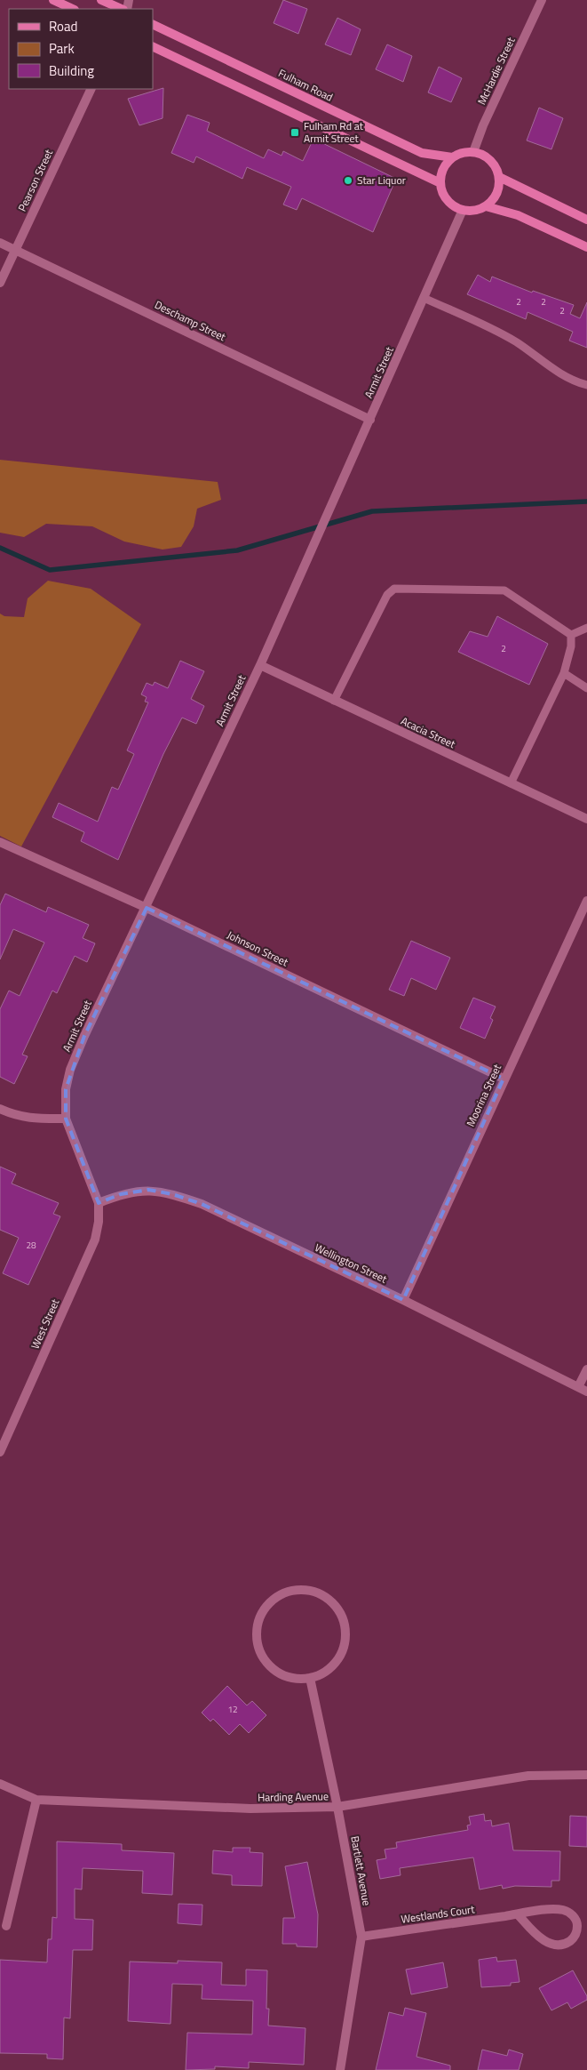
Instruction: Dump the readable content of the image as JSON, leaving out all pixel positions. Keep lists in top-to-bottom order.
{
  "streets": {
    "street": [
      "McHardie Street",
      "Fulham Road",
      "Pearson Street",
      "Deschamp Street",
      "Armit Street",
      "Acacia Street",
      "Johnson Street",
      "Moorina Street",
      "Wellington Street",
      "West Street",
      "Harding Avenue",
      "Bartlett Avenue",
      "Westlands Court"
    ]
  },
  "crossings": [
    ["McHardie Street", "Fulham Road"],
    ["McHardie Street", "Armit Street"],
    ["Fulham Road", "Armit Street"],
    ["Pearson Street", "Deschamp Street"],
    ["Deschamp Street", "Armit Street"],
    ["Armit Street", "Acacia Street"],
    ["Armit Street", "Johnson Street"],
    ["Armit Street", "Wellington Street"],
    ["Armit Street", "West Street"],
    ["Johnson Street", "Moorina Street"],
    ["Moorina Street", "Wellington Street"],
    ["Wellington Street", "West Street"],
    ["Harding Avenue", "Bartlett Avenue"],
    ["Bartlett Avenue", "Westlands Court"]
  ],
  "places": {
    "transit": ["Fulham Rd at Armit Street"],
    "other": ["Star Liquor"]
  },
  "house_numbers": [
    "2",
    "2",
    "2",
    "2",
    "28",
    "12"
  ],
  "legend": ["Road", "Park", "Building"]
}
